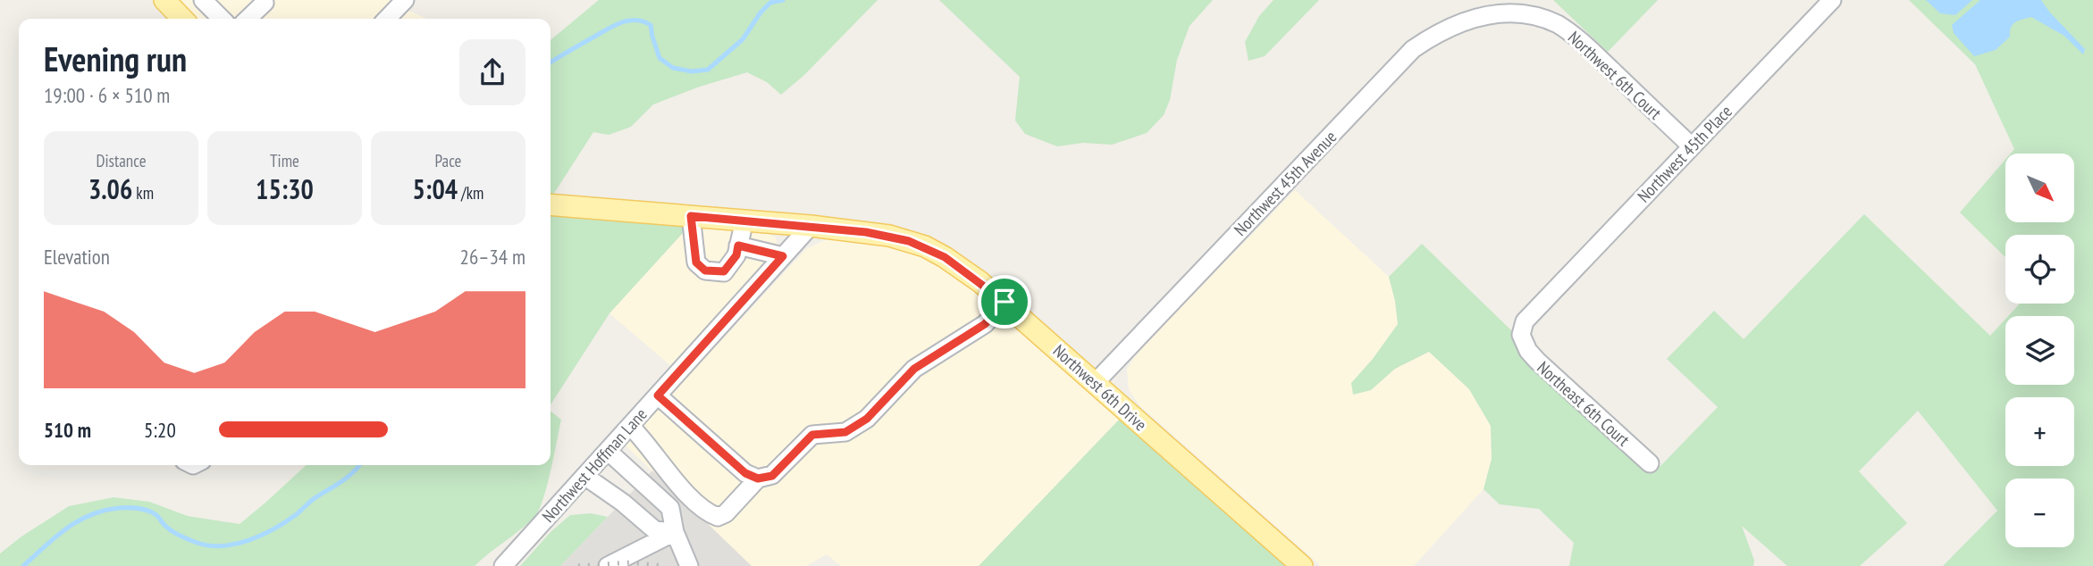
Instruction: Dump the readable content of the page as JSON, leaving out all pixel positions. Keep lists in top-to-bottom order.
{
  "streets": {
    "main road": ["Northwest 6th Drive"],
    "street": [
      "Northwest 6th Court",
      "Northwest 45th Place",
      "Northwest 45th Avenue",
      "Northeast 6th Court",
      "Northwest Hoffman Lane"
    ]
  },
  "crossings": [
    ["Northwest 6th Court", "Northwest 45th Place"],
    ["Northwest 6th Court", "Northwest 45th Avenue"],
    ["Northwest 45th Place", "Northeast 6th Court"],
    ["Northwest 45th Avenue", "Northwest 6th Drive"],
    ["Northwest 6th Drive", "Northwest Hoffman Lane"]
  ],
  "north": "bottom right",
  "page": {
    "heading": ["Evening run", "19:00 · 6 × 510 m"],
    "stats": [
      ["Distance", "3.06 km"],
      ["Time", "15:30"],
      ["Pace", "5:04 /km"]
    ],
    "map_buttons": ["+", "−"],
    "chart": ["Elevation", "26–34 m"],
    "list": [
      {
        "name": "510 m",
        "note": "5:20"
      }
    ]
  }
}
